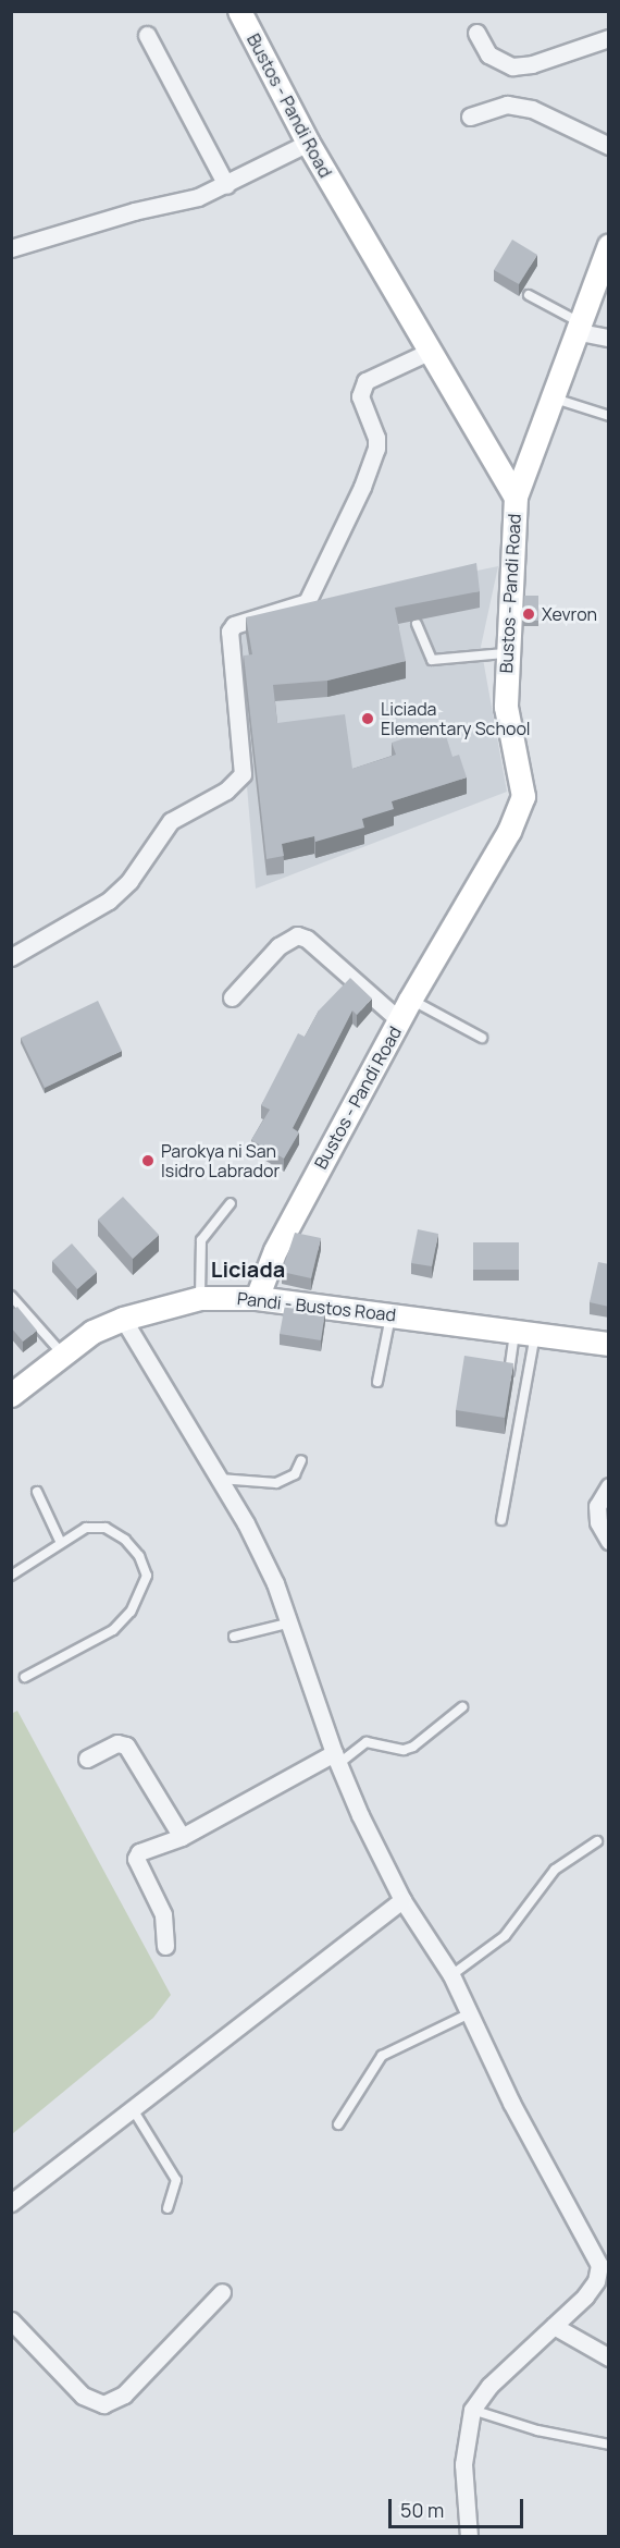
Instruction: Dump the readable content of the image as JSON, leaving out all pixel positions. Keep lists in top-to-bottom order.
{
  "streets": {
    "main road": ["Bustos - Pandi Road", "Pandi - Bustos Road"]
  },
  "crossings": [
    ["Bustos - Pandi Road", "Pandi - Bustos Road"]
  ],
  "districts": ["Liciada"],
  "places": ["Xevron", "Liciada Elementary School", "Parokya ni San Isidro Labrador"],
  "scale_bar": "50 m"
}
